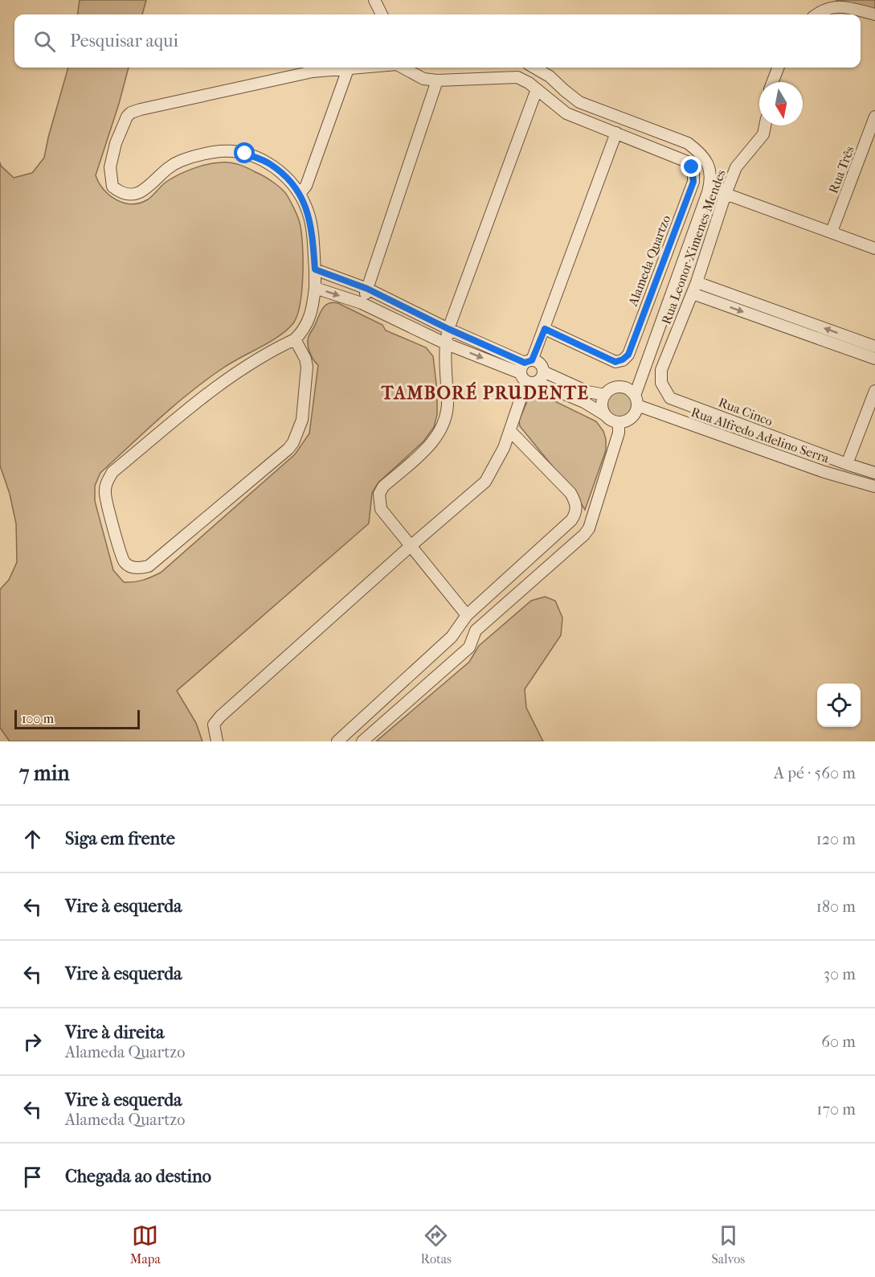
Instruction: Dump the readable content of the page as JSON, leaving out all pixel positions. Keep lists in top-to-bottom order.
{
  "streets": {
    "street": [
      "Rua Três",
      "Rua Leonor Ximenes Mendes",
      "Alameda Quartzo",
      "Rua Cinco",
      "Rua Alfredo Adelino Serra"
    ]
  },
  "crossings": [
    ["Rua Leonor Ximenes Mendes", "Rua Cinco"]
  ],
  "districts": ["TAMBORÉ PRUDENTE"],
  "scale_bar": "100 m",
  "north": "bottom",
  "page": {
    "search": "Pesquisar aqui",
    "scale": "100 m",
    "heading": ["7 min", "A pé · 560 m"],
    "list": [
      ["Siga em frente", "120 m"],
      ["Vire à esquerda", "180 m"],
      ["Vire à esquerda", "30 m"],
      ["Vire à direita", "Alameda Quartzo", "60 m"],
      ["Vire à esquerda", "Alameda Quartzo", "170 m"],
      "Chegada ao destino"
    ],
    "nav": ["Mapa", "Rotas", "Salvos"]
  }
}
